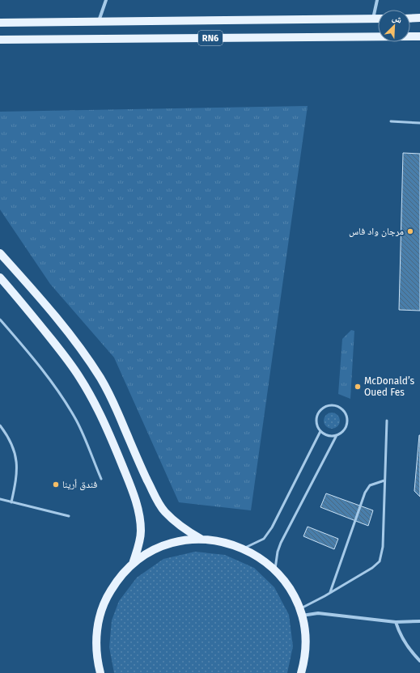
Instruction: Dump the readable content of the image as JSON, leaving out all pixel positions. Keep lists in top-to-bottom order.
{
  "streets": {
    "main road": ["RN6"]
  },
  "places": ["مرجان واد فاس", "McDonald’s Oued Fes", "فندق أرينا"],
  "north": "top right"
}
